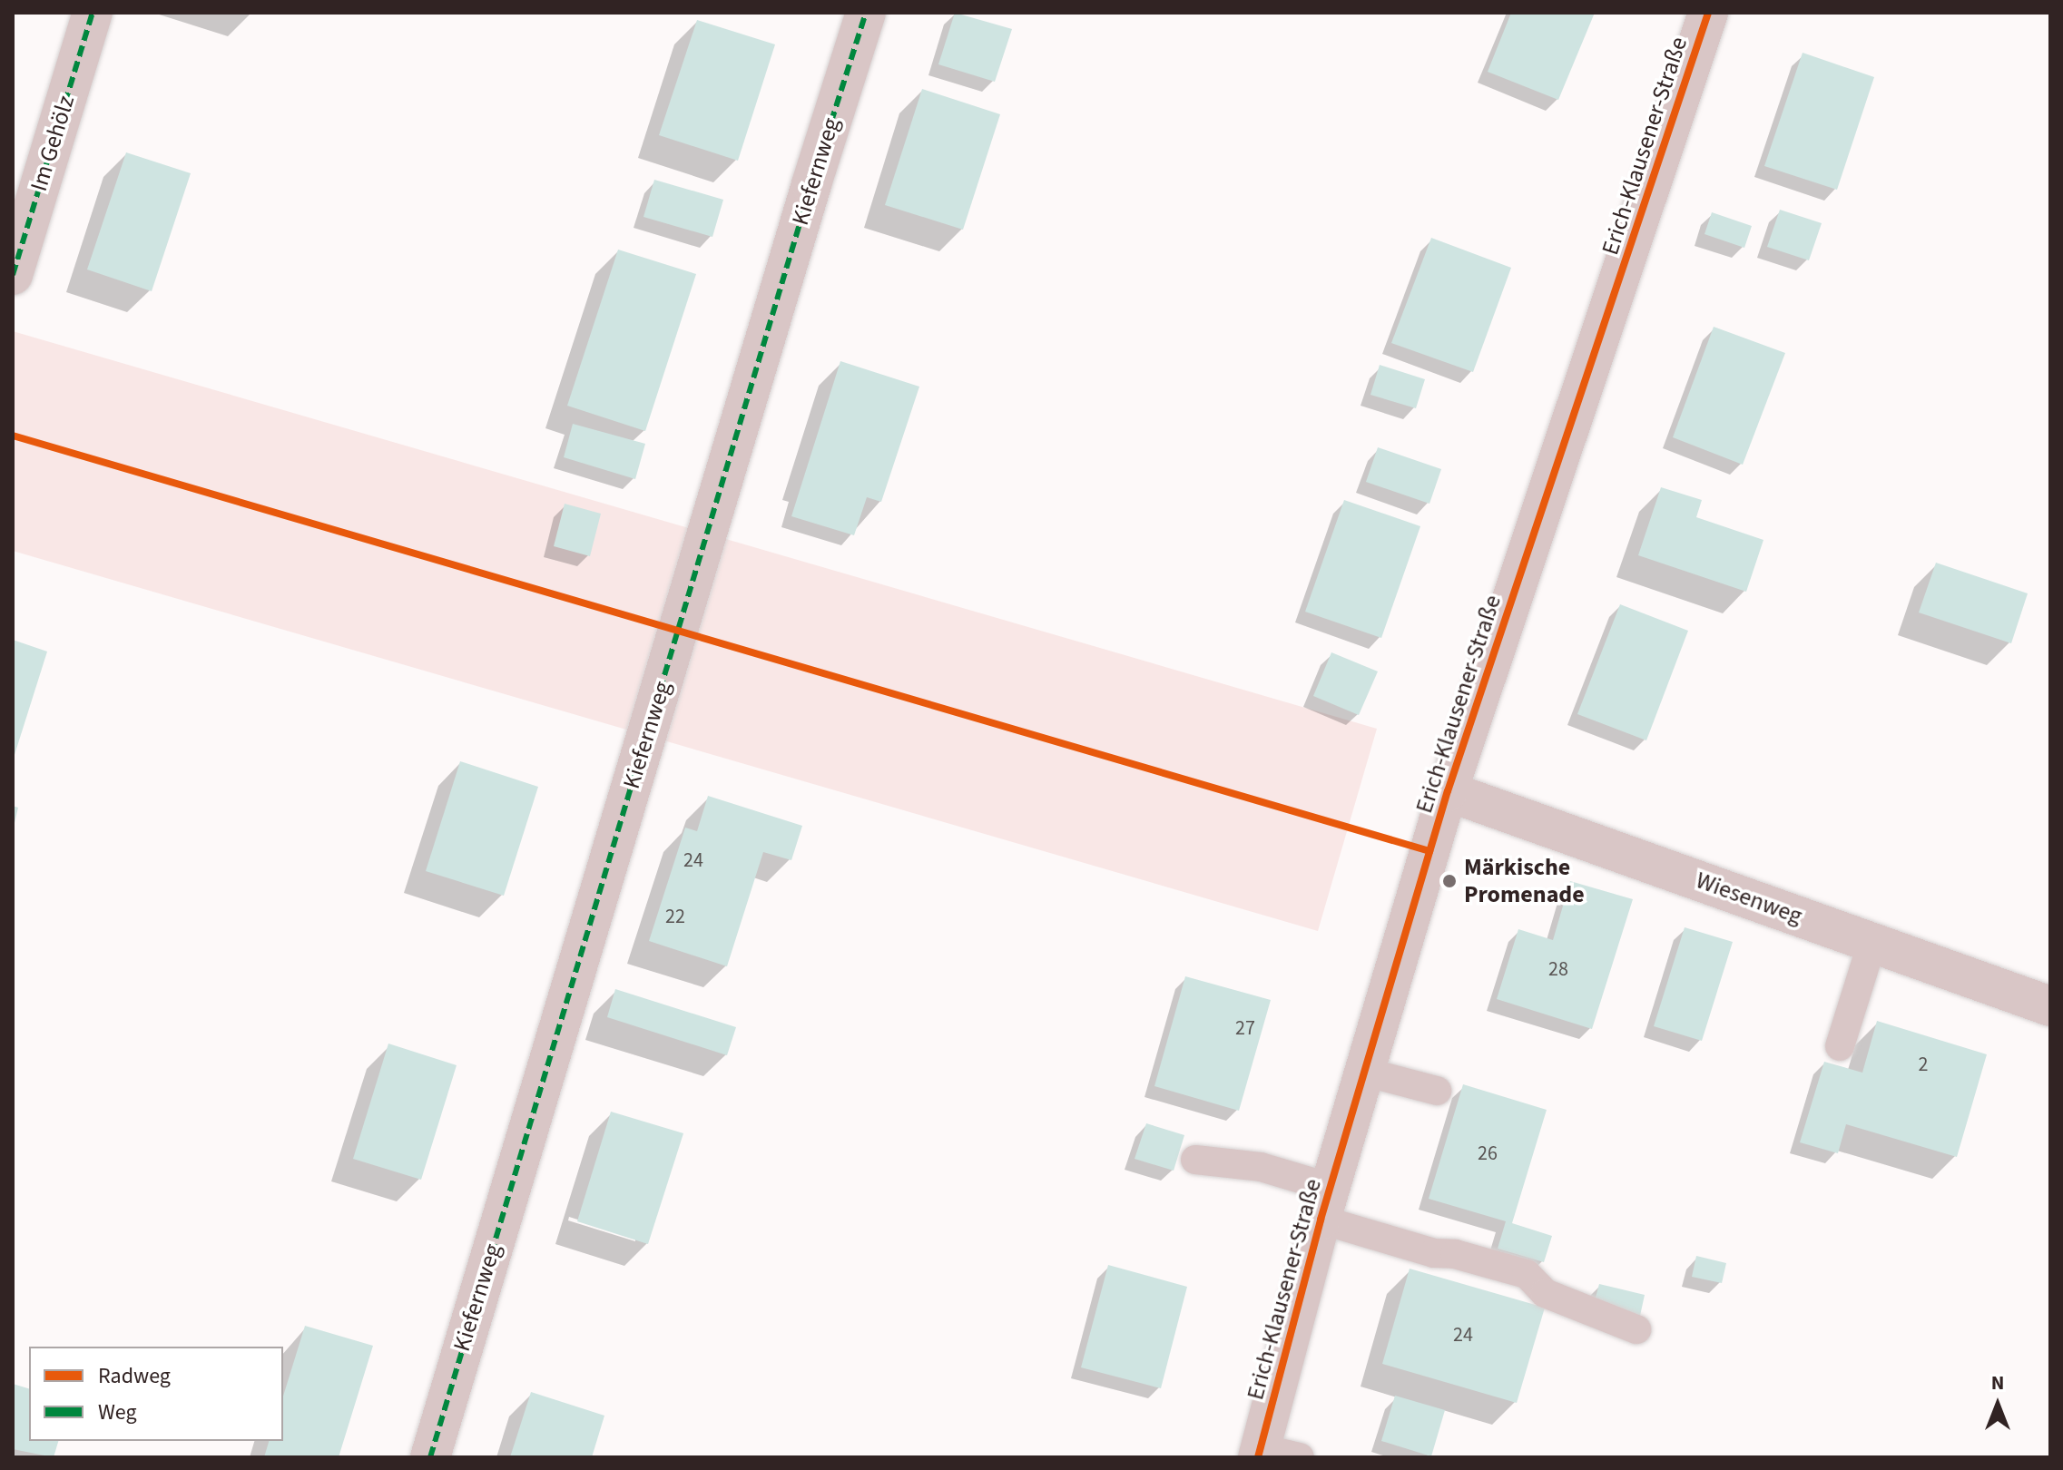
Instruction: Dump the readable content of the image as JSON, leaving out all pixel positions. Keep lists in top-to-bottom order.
{
  "streets": {
    "street": [
      "Im Gehölz",
      "Erich-Klausener-Straße",
      "Kiefernweg",
      "Wiesenweg"
    ]
  },
  "crossings": [
    ["Erich-Klausener-Straße", "Wiesenweg"]
  ],
  "places": ["Märkische Promenade"],
  "house_numbers": [
    "24",
    "22",
    "28",
    "27",
    "2",
    "26",
    "24"
  ],
  "legend": ["Radweg", "Weg"],
  "north": "top"
}
